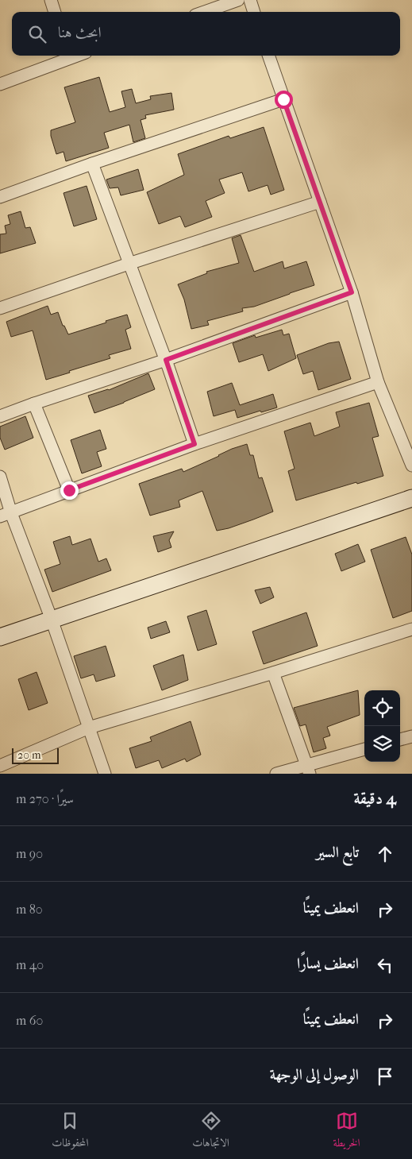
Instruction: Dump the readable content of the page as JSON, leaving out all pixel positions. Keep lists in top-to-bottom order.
{
  "scale_bar": "20 m",
  "page": {
    "search": "ابحث هنا",
    "scale": "20 m",
    "heading": ["4 دقيقة", "سيرًا · 270 m"],
    "list": [
      ["تابع السير", "90 m"],
      ["انعطف يمينًا", "80 m"],
      ["انعطف يسارًا", "40 m"],
      ["انعطف يمينًا", "60 m"],
      "الوصول إلى الوجهة"
    ],
    "nav": ["الخريطة", "الاتجاهات", "المحفوظات"]
  }
}
